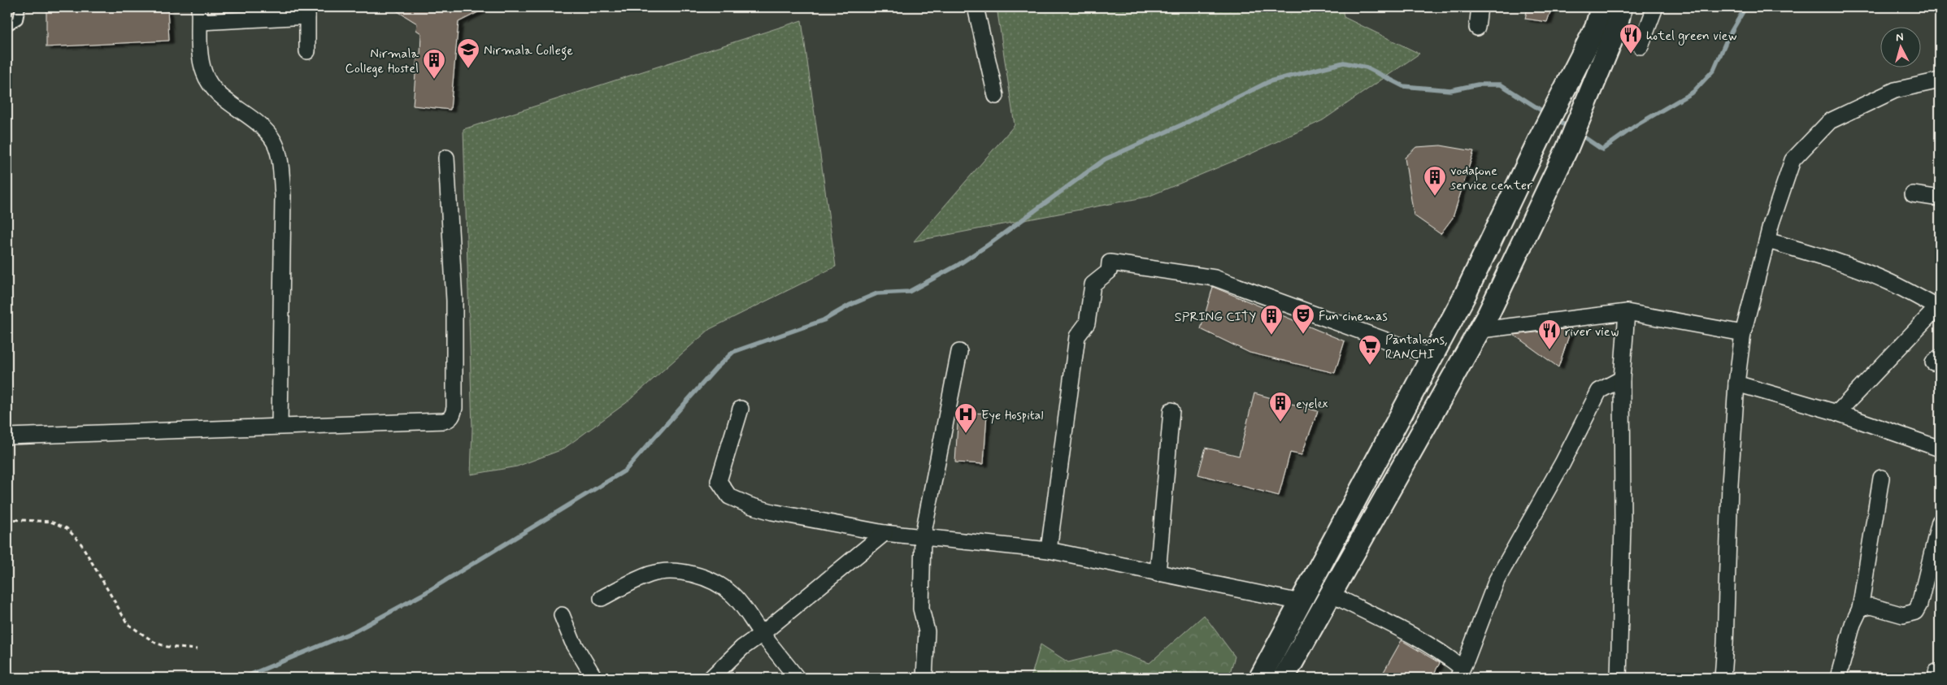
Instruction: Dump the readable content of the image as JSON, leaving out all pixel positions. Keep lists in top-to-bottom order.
{
  "places": {
    "restaurant": ["hotel green view", "river view"],
    "school or university": ["Nirmala College"],
    "building": [
      "Nirmala College Hostel",
      "vodafone service center",
      "SPRING CITY",
      "eyelex"
    ],
    "theatre": ["Fun cinemas"],
    "supermarket": ["Pantaloons, RANCHI"],
    "hospital": ["Eye Hospital"]
  },
  "north": "top"
}
